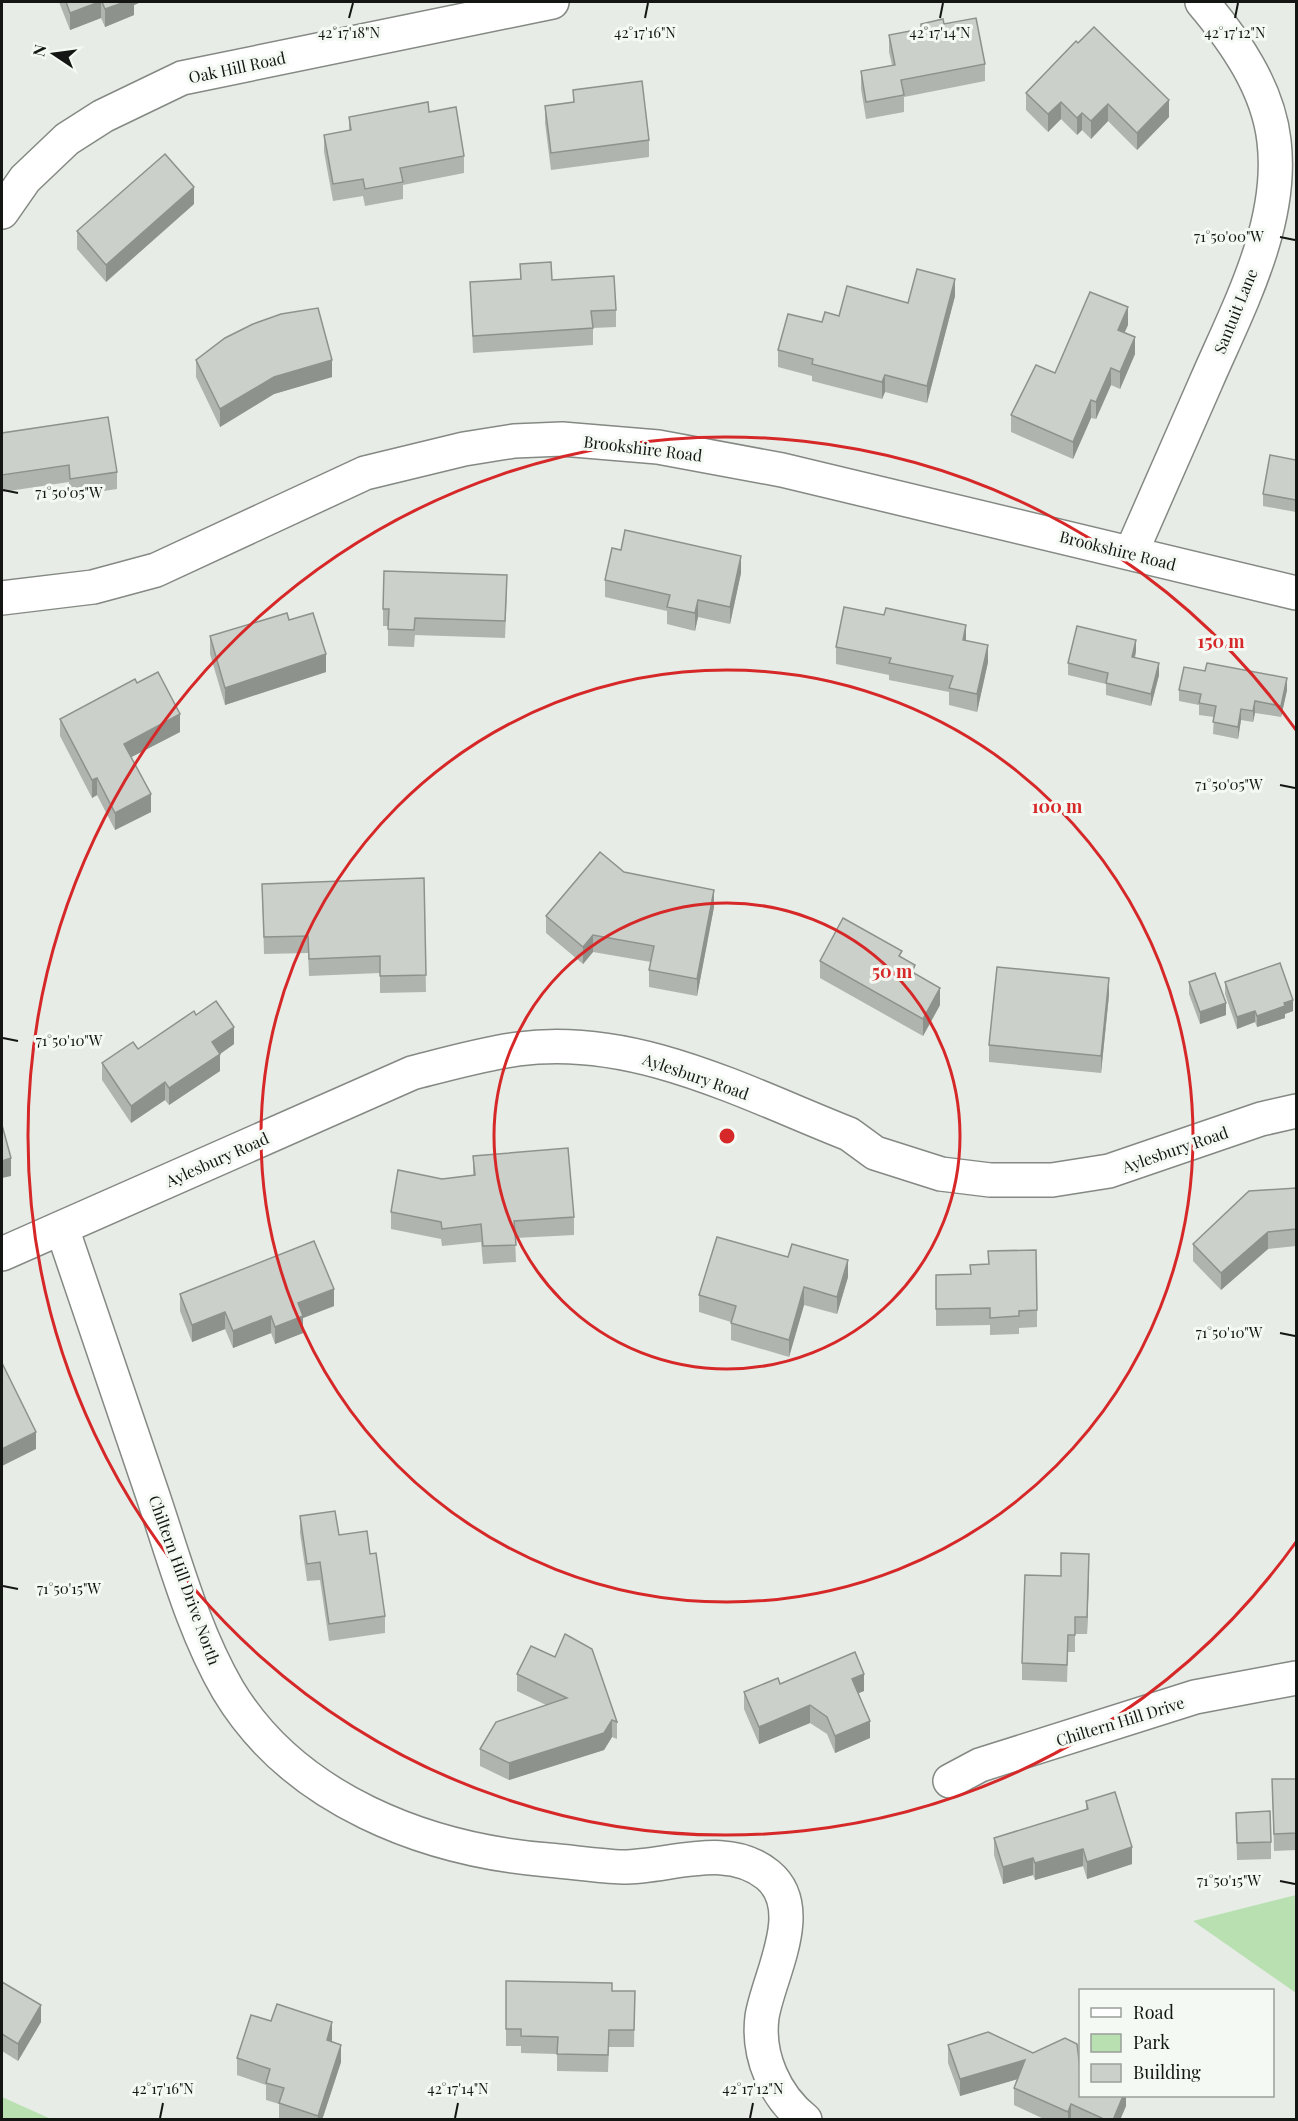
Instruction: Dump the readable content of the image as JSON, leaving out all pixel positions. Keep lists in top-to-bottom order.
{
  "streets": {
    "street": [
      "Oak Hill Road",
      "Santuit Lane",
      "Brookshire Road",
      "Aylesbury Road",
      "Chiltern Hill Drive North",
      "Chiltern Hill Drive"
    ]
  },
  "crossings": [
    ["Santuit Lane", "Brookshire Road"],
    ["Aylesbury Road", "Chiltern Hill Drive North"]
  ],
  "legend": ["Road", "Park", "Building"],
  "north": "left",
  "coordinates": [
    "42°17'18\"N",
    "42°17'16\"N",
    "42°17'14\"N",
    "42°17'12\"N",
    "71°50'00\"W",
    "71°50'05\"W",
    "71°50'10\"W",
    "71°50'15\"W"
  ],
  "rings": ["150 m", "100 m", "50 m"]
}
